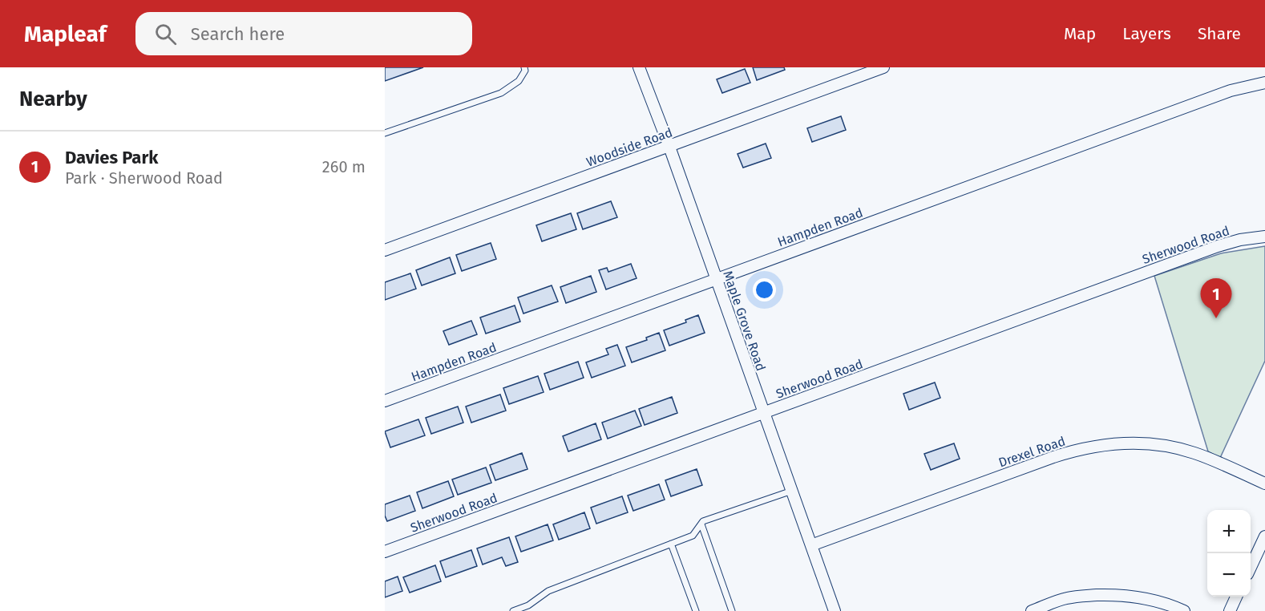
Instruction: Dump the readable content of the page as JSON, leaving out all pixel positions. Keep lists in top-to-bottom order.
{
  "streets": {
    "street": [
      "Woodside Road",
      "Hampden Road",
      "Sherwood Road",
      "Maple Grove Road",
      "Drexel Road"
    ]
  },
  "crossings": [
    ["Woodside Road", "Maple Grove Road"],
    ["Hampden Road", "Maple Grove Road"],
    ["Sherwood Road", "Maple Grove Road"],
    ["Maple Grove Road", "Drexel Road"]
  ],
  "page": {
    "header": "Mapleaf",
    "search": "Search here",
    "nav": ["Map", "Layers", "Share"],
    "heading": "Nearby",
    "list": [
      {
        "mark": "1",
        "name": "Davies Park",
        "note": "Park · Sherwood Road",
        "value": "260 m"
      }
    ],
    "pins": "1",
    "map_buttons": ["+", "−"]
  }
}
